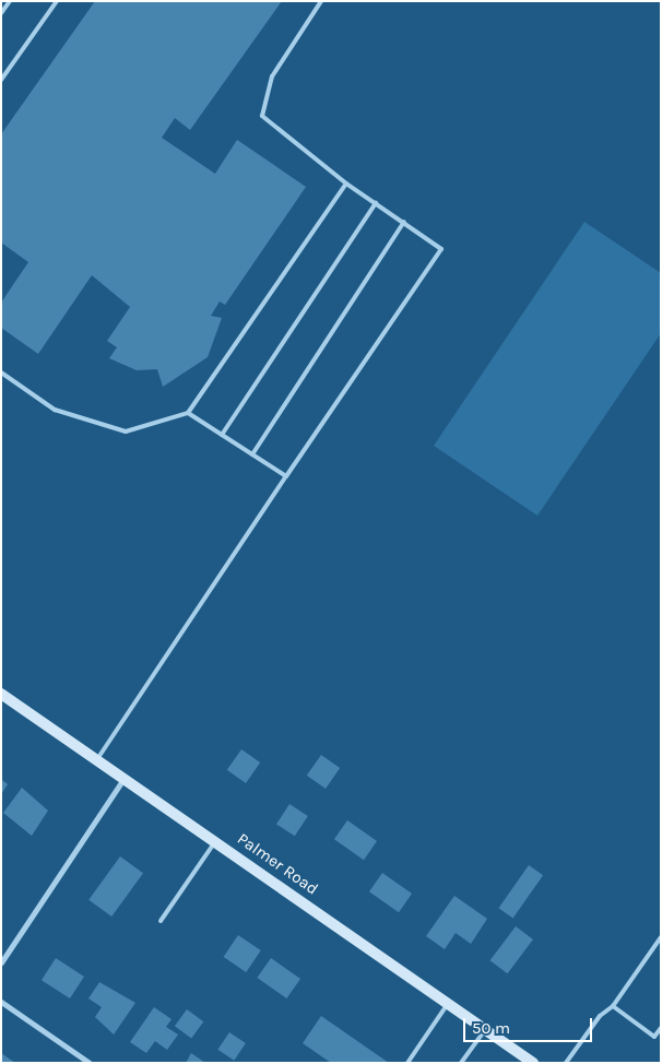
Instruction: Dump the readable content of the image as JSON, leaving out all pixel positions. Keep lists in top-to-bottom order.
{
  "streets": {
    "street": ["Palmer Road"]
  },
  "scale_bar": "50 m"
}
